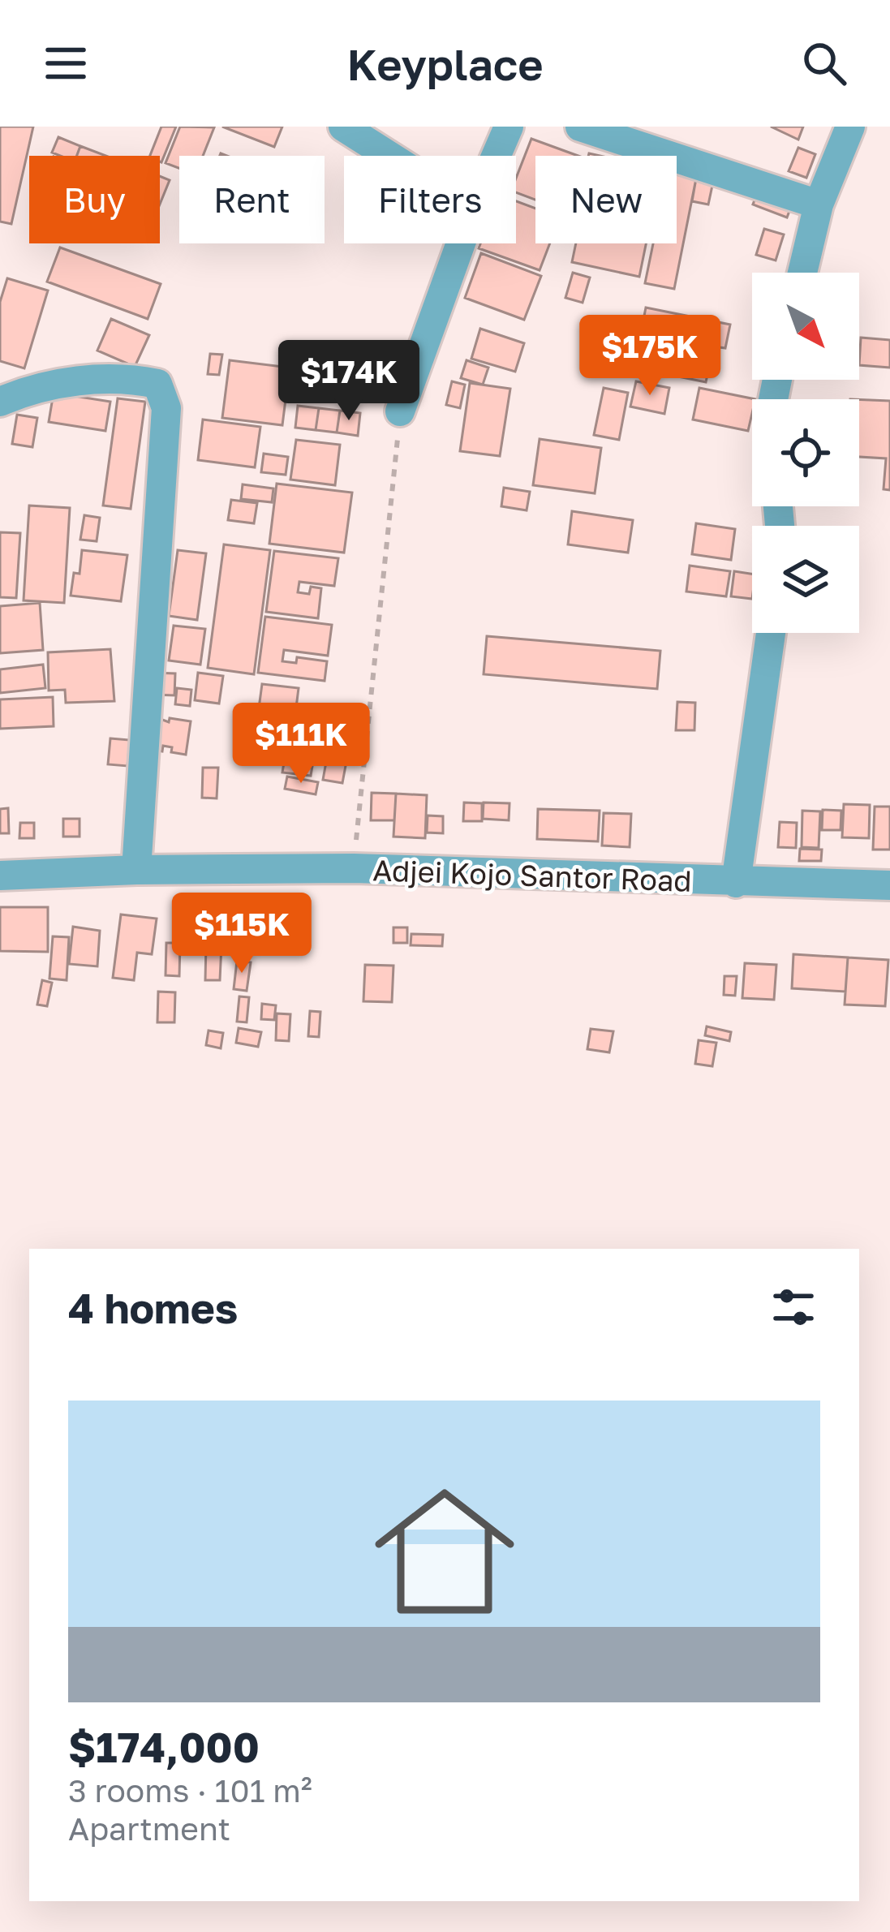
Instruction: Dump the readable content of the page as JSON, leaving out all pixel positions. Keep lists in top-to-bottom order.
{
  "streets": {
    "street": ["Adjei Kojo Santor Road"]
  },
  "north": "bottom right",
  "page": {
    "header": "Keyplace",
    "chip": [
      "Buy",
      "Rent",
      "Filters",
      "New"
    ],
    "price": [
      "$175K",
      "$174K",
      "$111K",
      "$115K"
    ],
    "heading": "4 homes",
    "list": [
      {
        "name": "$174,000",
        "note": "3 rooms · 101 m² · Apartment"
      }
    ]
  }
}
